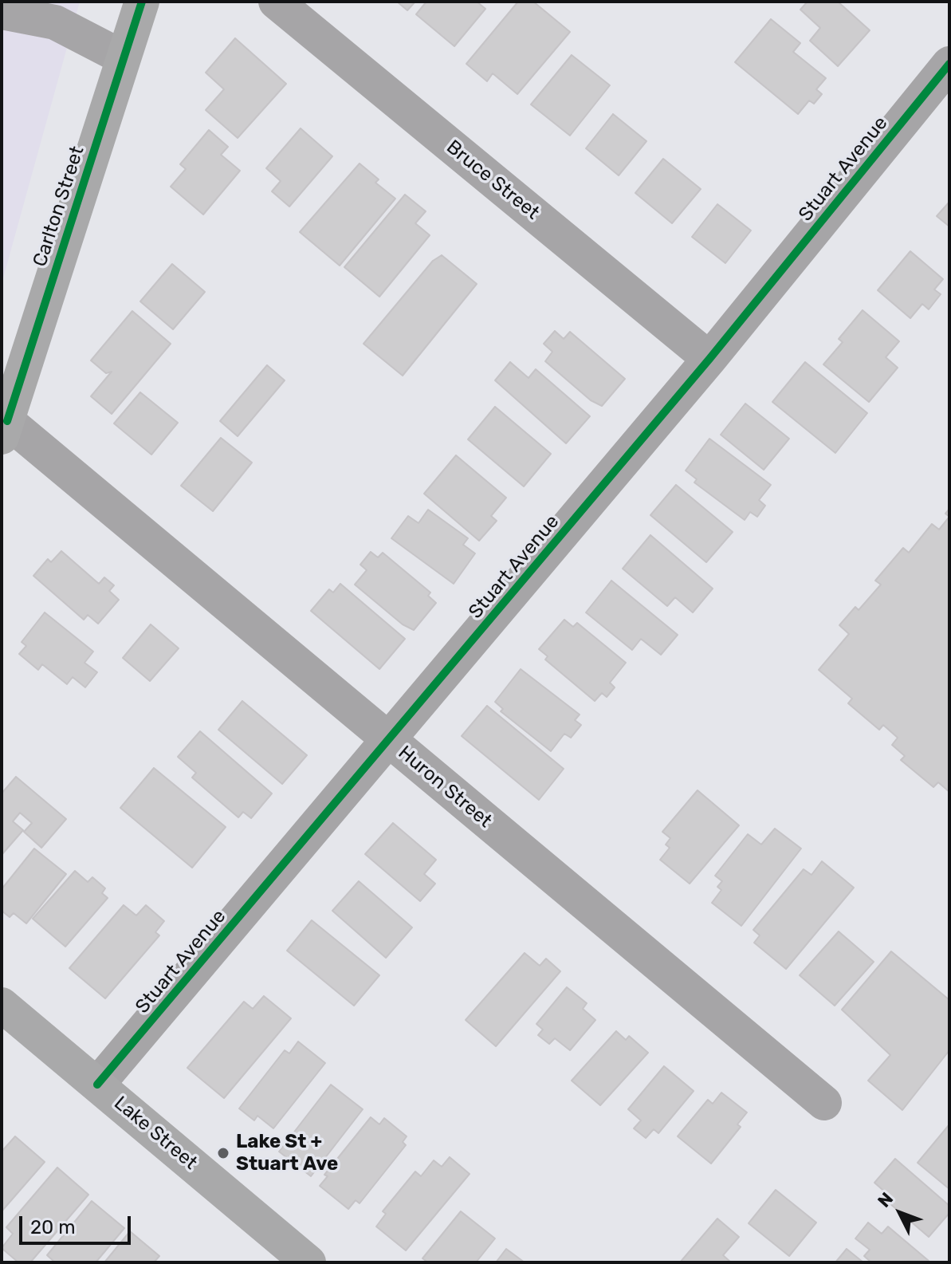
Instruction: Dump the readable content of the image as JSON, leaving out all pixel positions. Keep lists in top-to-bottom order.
{
  "streets": {
    "main road": ["Carlton Street", "Lake Street"],
    "street": ["Stuart Avenue", "Bruce Street", "Huron Street"]
  },
  "crossings": [
    ["Stuart Avenue", "Bruce Street"],
    ["Stuart Avenue", "Huron Street"],
    ["Stuart Avenue", "Lake Street"],
    ["Carlton Street", "Huron Street"]
  ],
  "places": ["Lake St + Stuart Ave"],
  "scale_bar": "20 m",
  "north": "top left"
}
